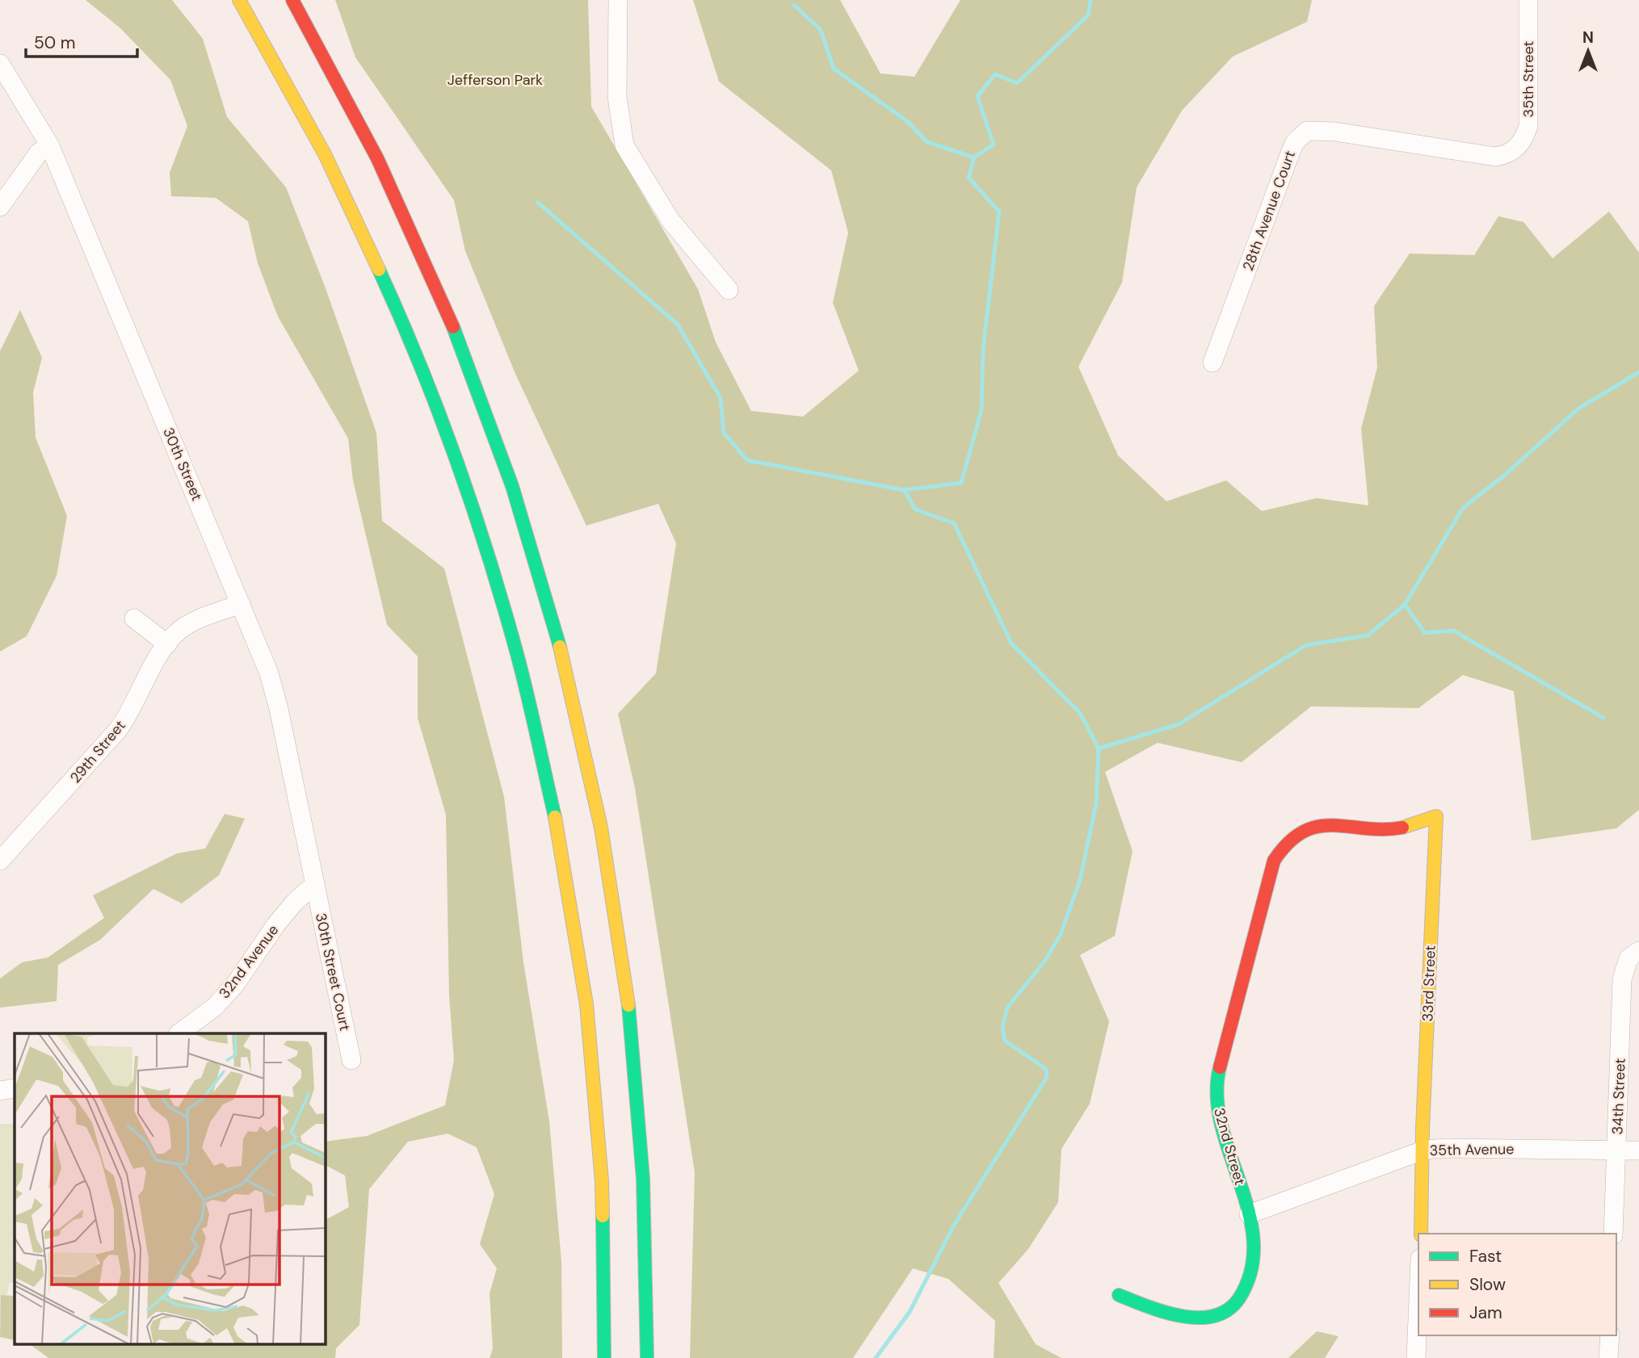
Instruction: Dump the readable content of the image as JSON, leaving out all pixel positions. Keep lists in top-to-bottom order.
{
  "streets": {
    "main road": ["33rd Street", "32nd Street"],
    "street": [
      "35th Street",
      "28th Avenue Court",
      "30th Street",
      "29th Street",
      "32nd Avenue",
      "30th Street Court",
      "34th Street",
      "35th Avenue"
    ]
  },
  "crossings": [
    ["35th Street", "28th Avenue Court"],
    ["30th Street", "29th Street"],
    ["30th Street", "32nd Avenue"],
    ["30th Street", "30th Street Court"],
    ["32nd Avenue", "30th Street Court"],
    ["33rd Street", "32nd Street"],
    ["33rd Street", "35th Avenue"],
    ["34th Street", "35th Avenue"],
    ["32nd Street", "35th Avenue"]
  ],
  "parks": ["Jefferson Park"],
  "legend": ["Fast", "Slow", "Jam"],
  "scale_bar": "50 m",
  "north": "top"
}
